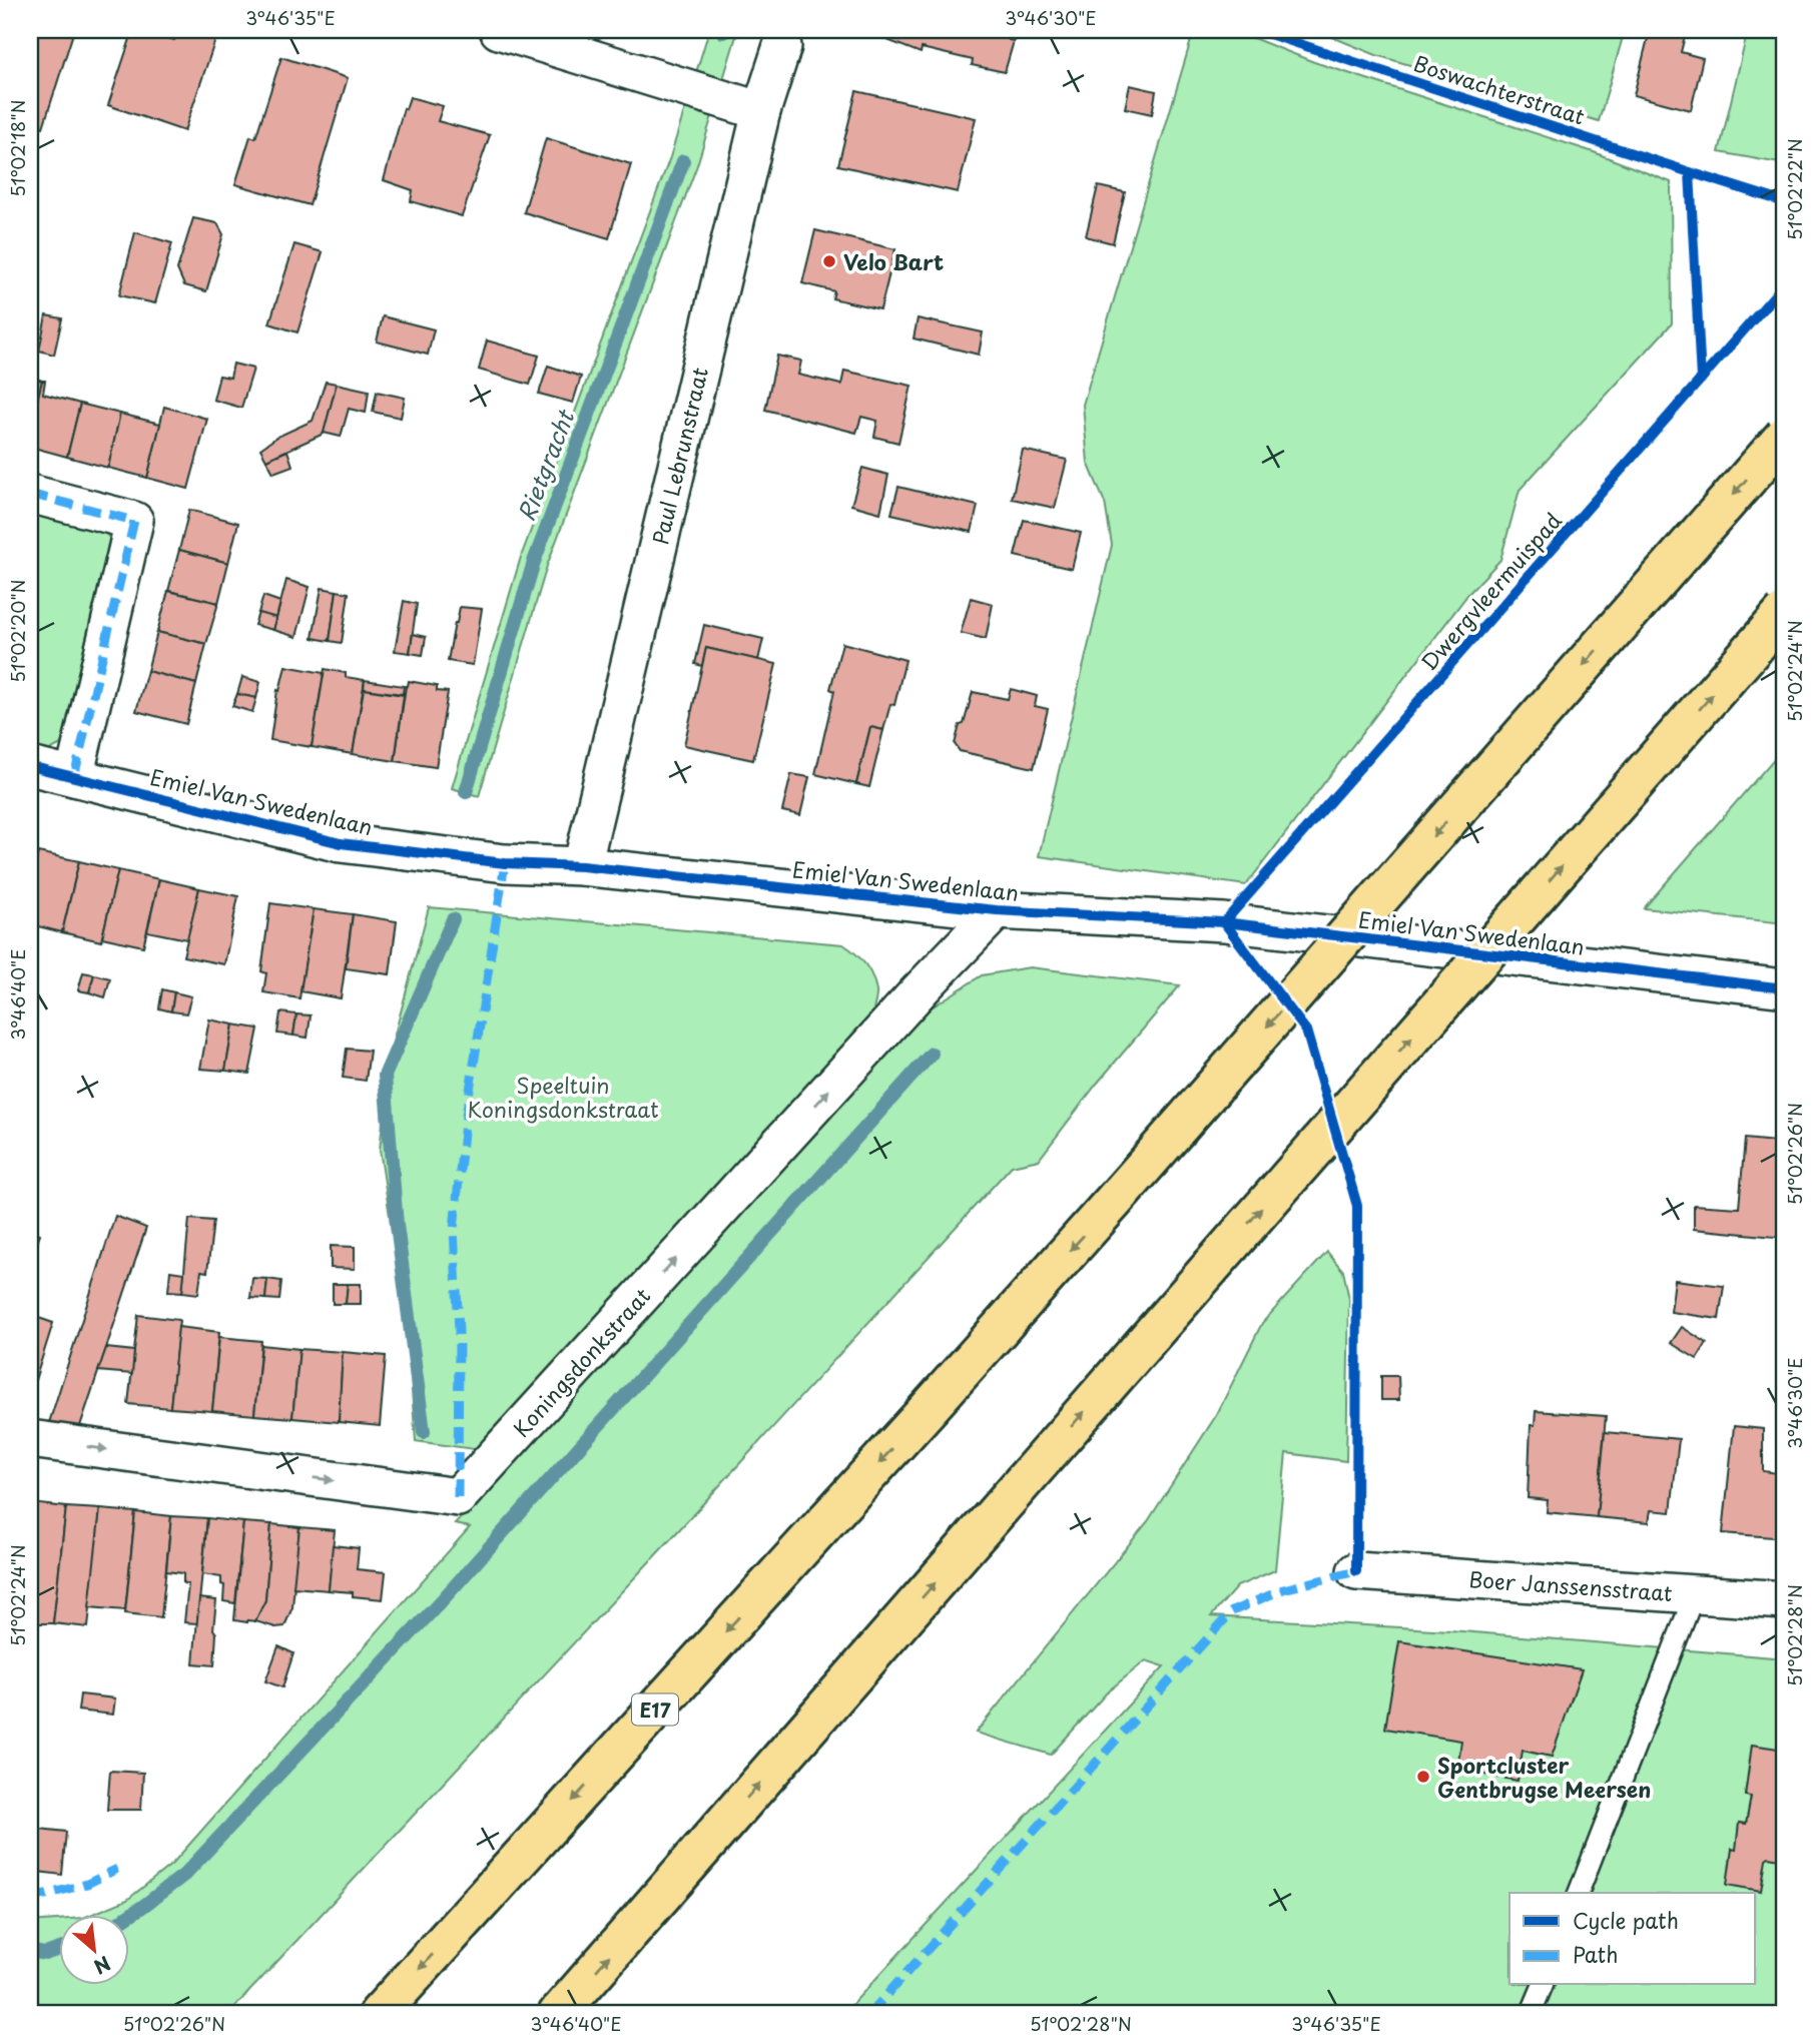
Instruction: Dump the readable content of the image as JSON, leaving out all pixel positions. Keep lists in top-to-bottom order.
{
  "streets": {
    "highway": ["E17"],
    "street": [
      "Paul Lebrunstraat",
      "Emiel Van Swedenlaan",
      "Koningsdonkstraat",
      "Boer Janssensstraat"
    ],
    "cycle path": ["Boswachterstraat", "Dwergvleermuispad"]
  },
  "crossings": [
    ["Paul Lebrunstraat", "Emiel Van Swedenlaan"],
    ["Emiel Van Swedenlaan", "Koningsdonkstraat"]
  ],
  "one_way": ["Koningsdonkstraat"],
  "water": ["Rietgracht"],
  "parks": ["Speeltuin Koningsdonkstraat"],
  "places": ["Velo Bart", "Sportcluster Gentbrugse Meersen"],
  "legend": ["Cycle path", "Path"],
  "north": "bottom right",
  "coordinates": [
    "3°46'35\"E",
    "3°46'30\"E",
    "51°02'18\"N",
    "51°02'22\"N",
    "51°02'20\"N",
    "51°02'24\"N",
    "3°46'40\"E",
    "51°02'26\"N",
    "51°02'28\"N"
  ]
}
